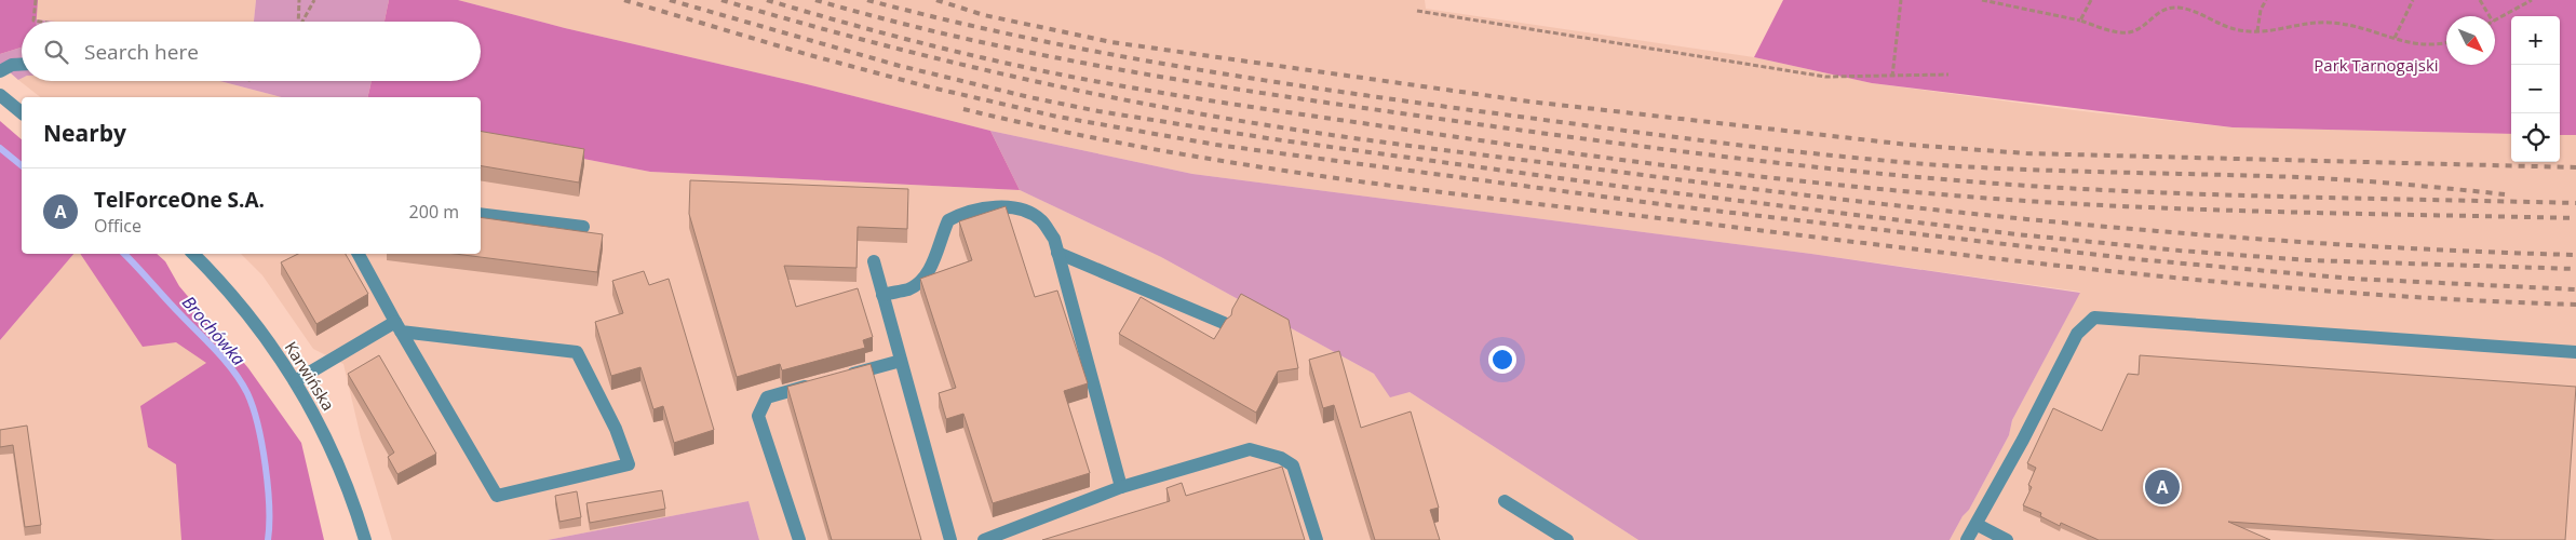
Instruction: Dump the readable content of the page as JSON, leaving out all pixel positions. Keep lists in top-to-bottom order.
{
  "streets": {
    "street": ["Karwińska"]
  },
  "water": ["Brochówka"],
  "parks": ["Park Tarnogajski"],
  "north": "bottom right",
  "page": {
    "map_buttons": ["+", "−"],
    "search": "Search here",
    "heading": "Nearby",
    "list": [
      {
        "mark": "A",
        "name": "TelForceOne S.A.",
        "note": "Office",
        "value": "200 m"
      }
    ],
    "pins": "A"
  }
}
